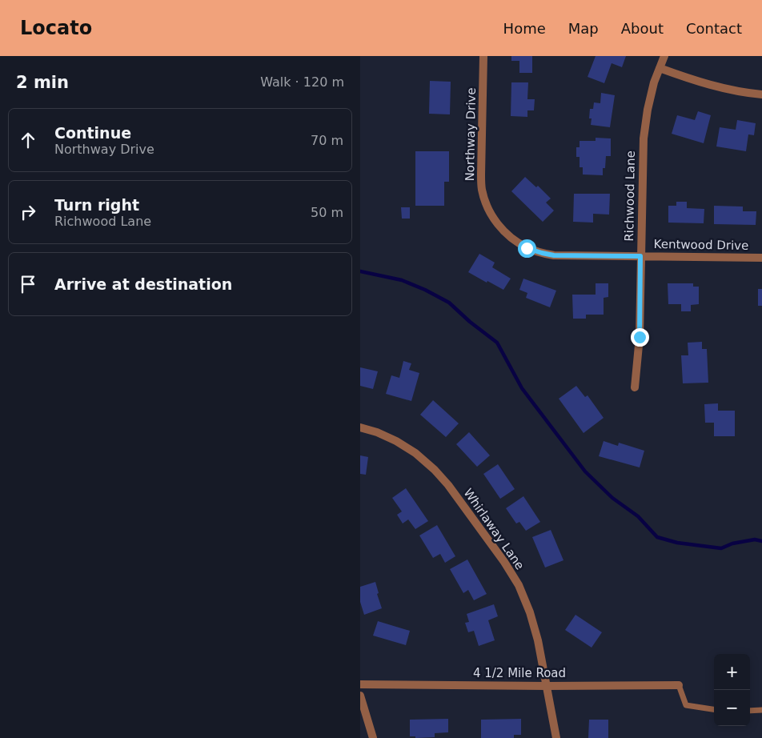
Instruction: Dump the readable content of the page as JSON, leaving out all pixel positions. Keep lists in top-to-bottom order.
{
  "streets": {
    "street": [
      "Northway Drive",
      "Richwood Lane",
      "Kentwood Drive",
      "Whirlaway Lane",
      "4 1/2 Mile Road"
    ]
  },
  "crossings": [
    ["Northway Drive", "Richwood Lane"],
    ["Northway Drive", "Kentwood Drive"],
    ["Richwood Lane", "Kentwood Drive"],
    ["Whirlaway Lane", "4 1/2 Mile Road"]
  ],
  "page": {
    "header": "Locato",
    "nav": [
      "Home",
      "Map",
      "About",
      "Contact"
    ],
    "heading": ["2 min", "Walk · 120 m"],
    "list": [
      ["Continue", "Northway Drive", "70 m"],
      ["Turn right", "Richwood Lane", "50 m"],
      "Arrive at destination"
    ],
    "map_buttons": ["+", "−"]
  }
}
